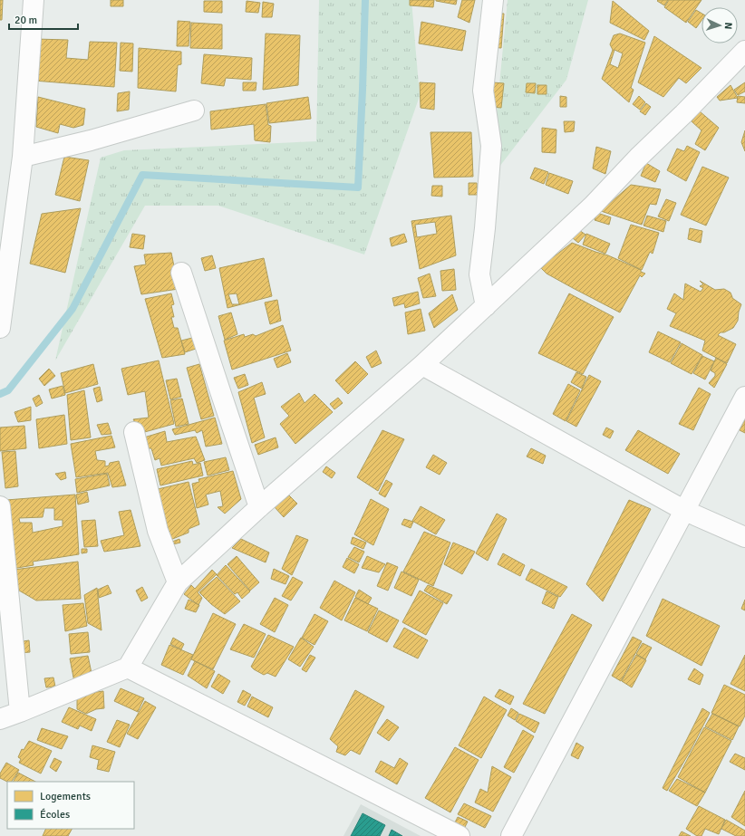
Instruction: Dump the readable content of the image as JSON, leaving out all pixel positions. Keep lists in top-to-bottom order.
{
  "legend": ["Logements", "Écoles"],
  "scale_bar": "20 m",
  "north": "right"
}
